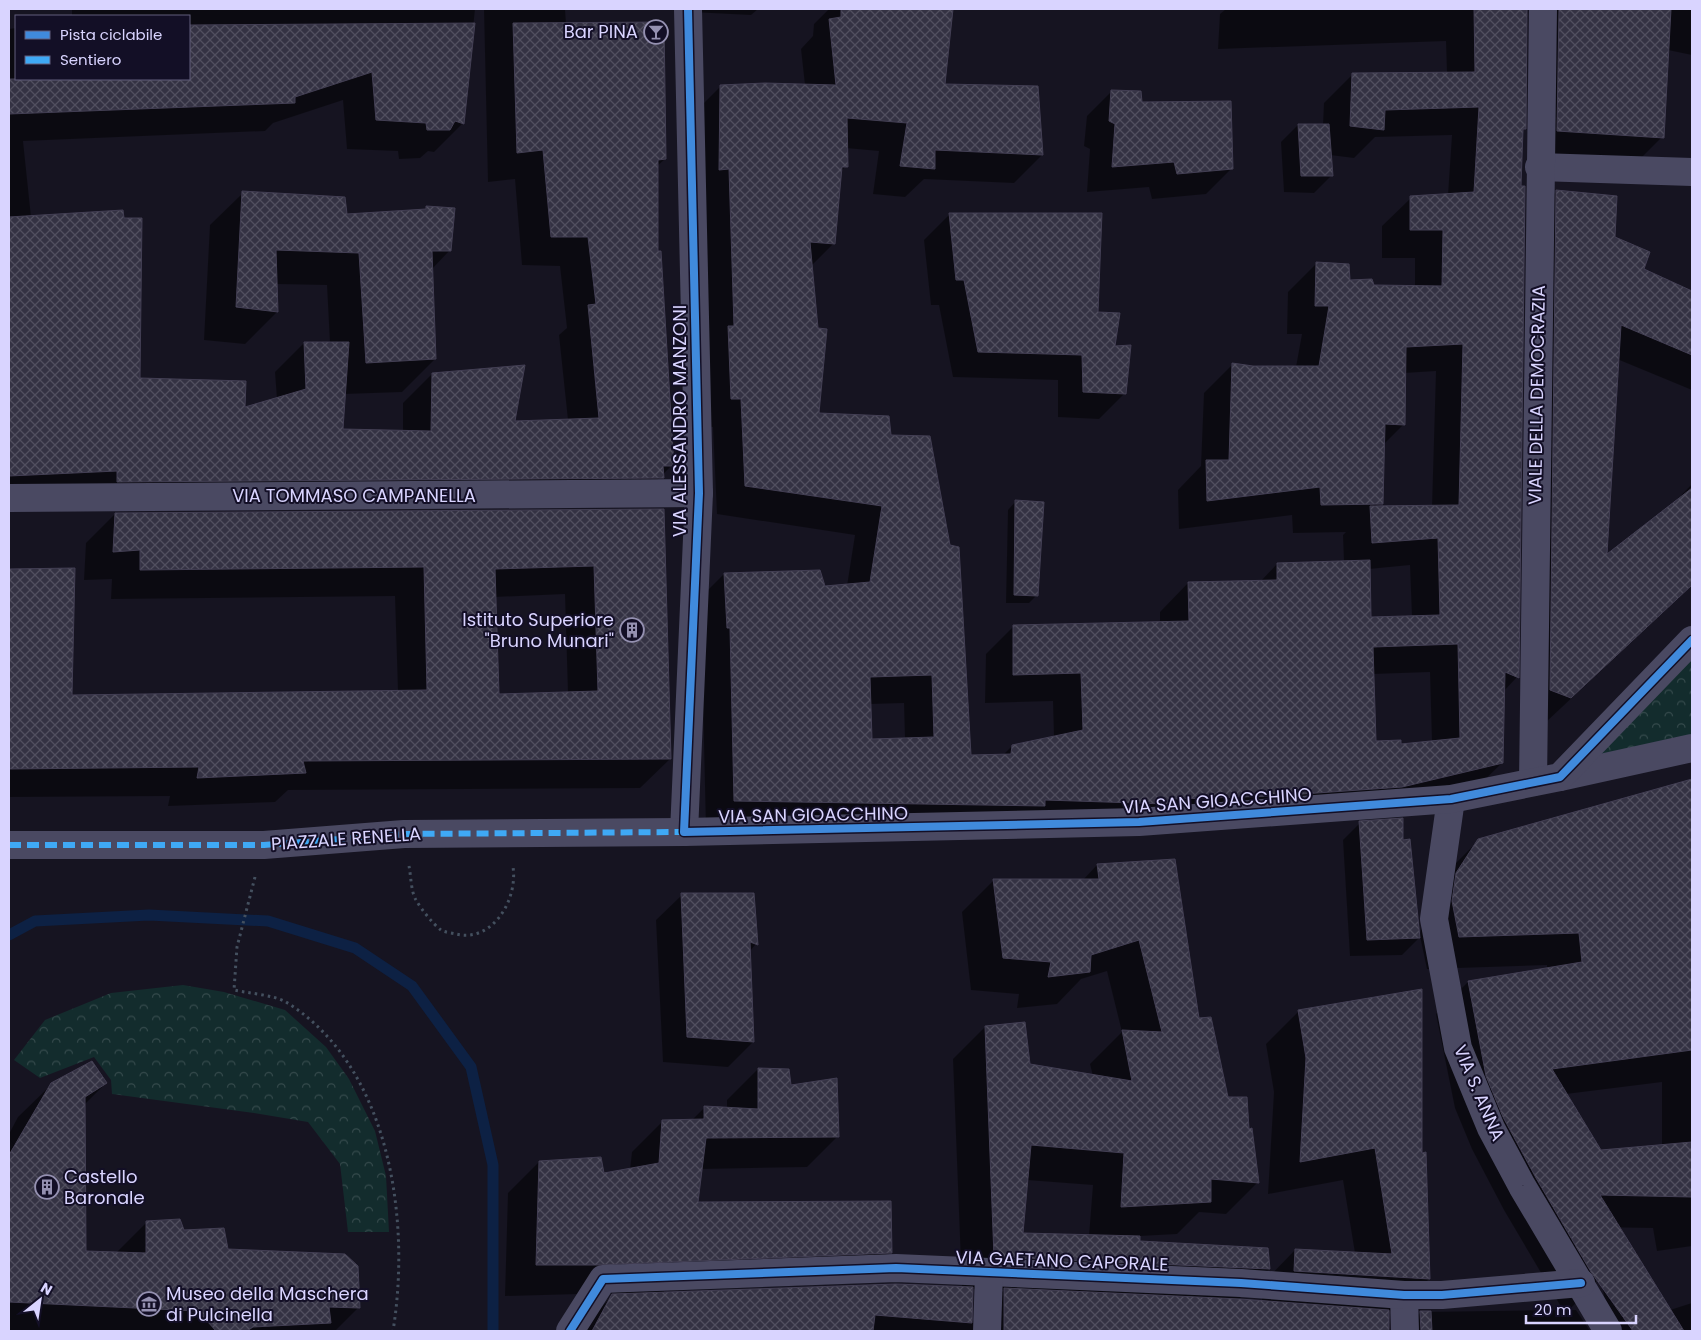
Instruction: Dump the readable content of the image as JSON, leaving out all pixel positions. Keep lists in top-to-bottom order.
{
  "streets": {
    "street": [
      "VIALE DELLA DEMOCRAZIA",
      "VIA ALESSANDRO MANZONI",
      "VIA TOMMASO CAMPANELLA",
      "VIA SAN GIOACCHINO",
      "PIAZZALE RENELLA",
      "VIA S. ANNA",
      "VIA GAETANO CAPORALE"
    ]
  },
  "crossings": [
    ["VIALE DELLA DEMOCRAZIA", "VIA SAN GIOACCHINO"],
    ["VIA ALESSANDRO MANZONI", "VIA TOMMASO CAMPANELLA"],
    ["VIA ALESSANDRO MANZONI", "VIA SAN GIOACCHINO"],
    ["VIA ALESSANDRO MANZONI", "PIAZZALE RENELLA"],
    ["VIA SAN GIOACCHINO", "PIAZZALE RENELLA"],
    ["VIA SAN GIOACCHINO", "VIA S. ANNA"],
    ["VIA S. ANNA", "VIA GAETANO CAPORALE"]
  ],
  "places": {
    "bar": ["Bar PINA"],
    "building": ["Istituto Superiore \"Bruno Munari\"", "Castello Baronale"],
    "museum": ["Museo della Maschera di Pulcinella"]
  },
  "legend": ["Pista ciclabile", "Sentiero"],
  "scale_bar": "20 m",
  "north": "top right"
}
